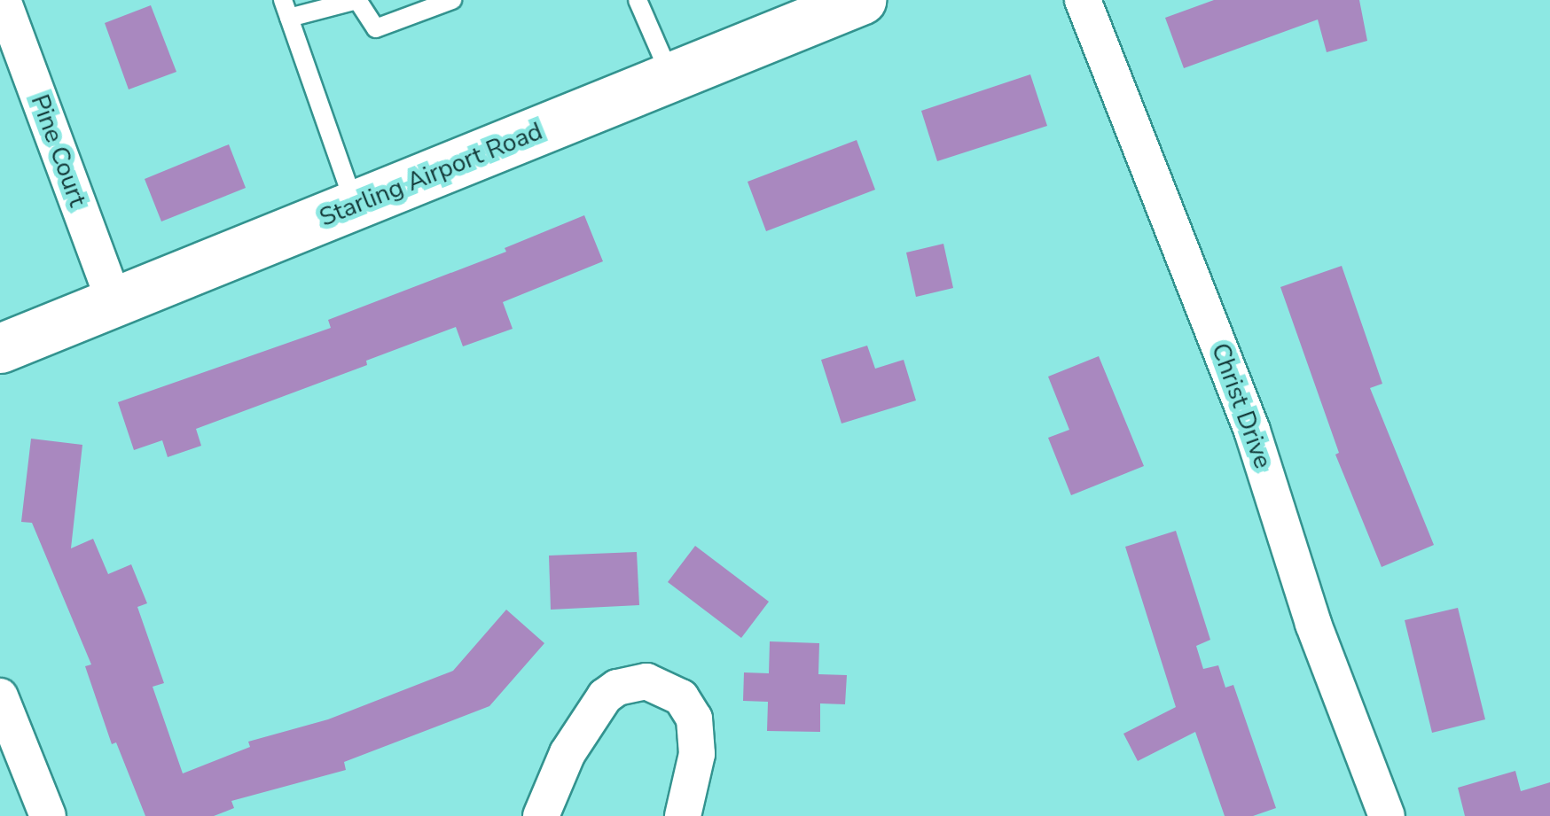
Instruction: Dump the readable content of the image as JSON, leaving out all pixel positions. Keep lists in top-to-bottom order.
{
  "streets": {
    "street": ["Pine Court", "Starling Airport Road", "Christ Drive"]
  },
  "crossings": [
    ["Pine Court", "Starling Airport Road"]
  ]
}
